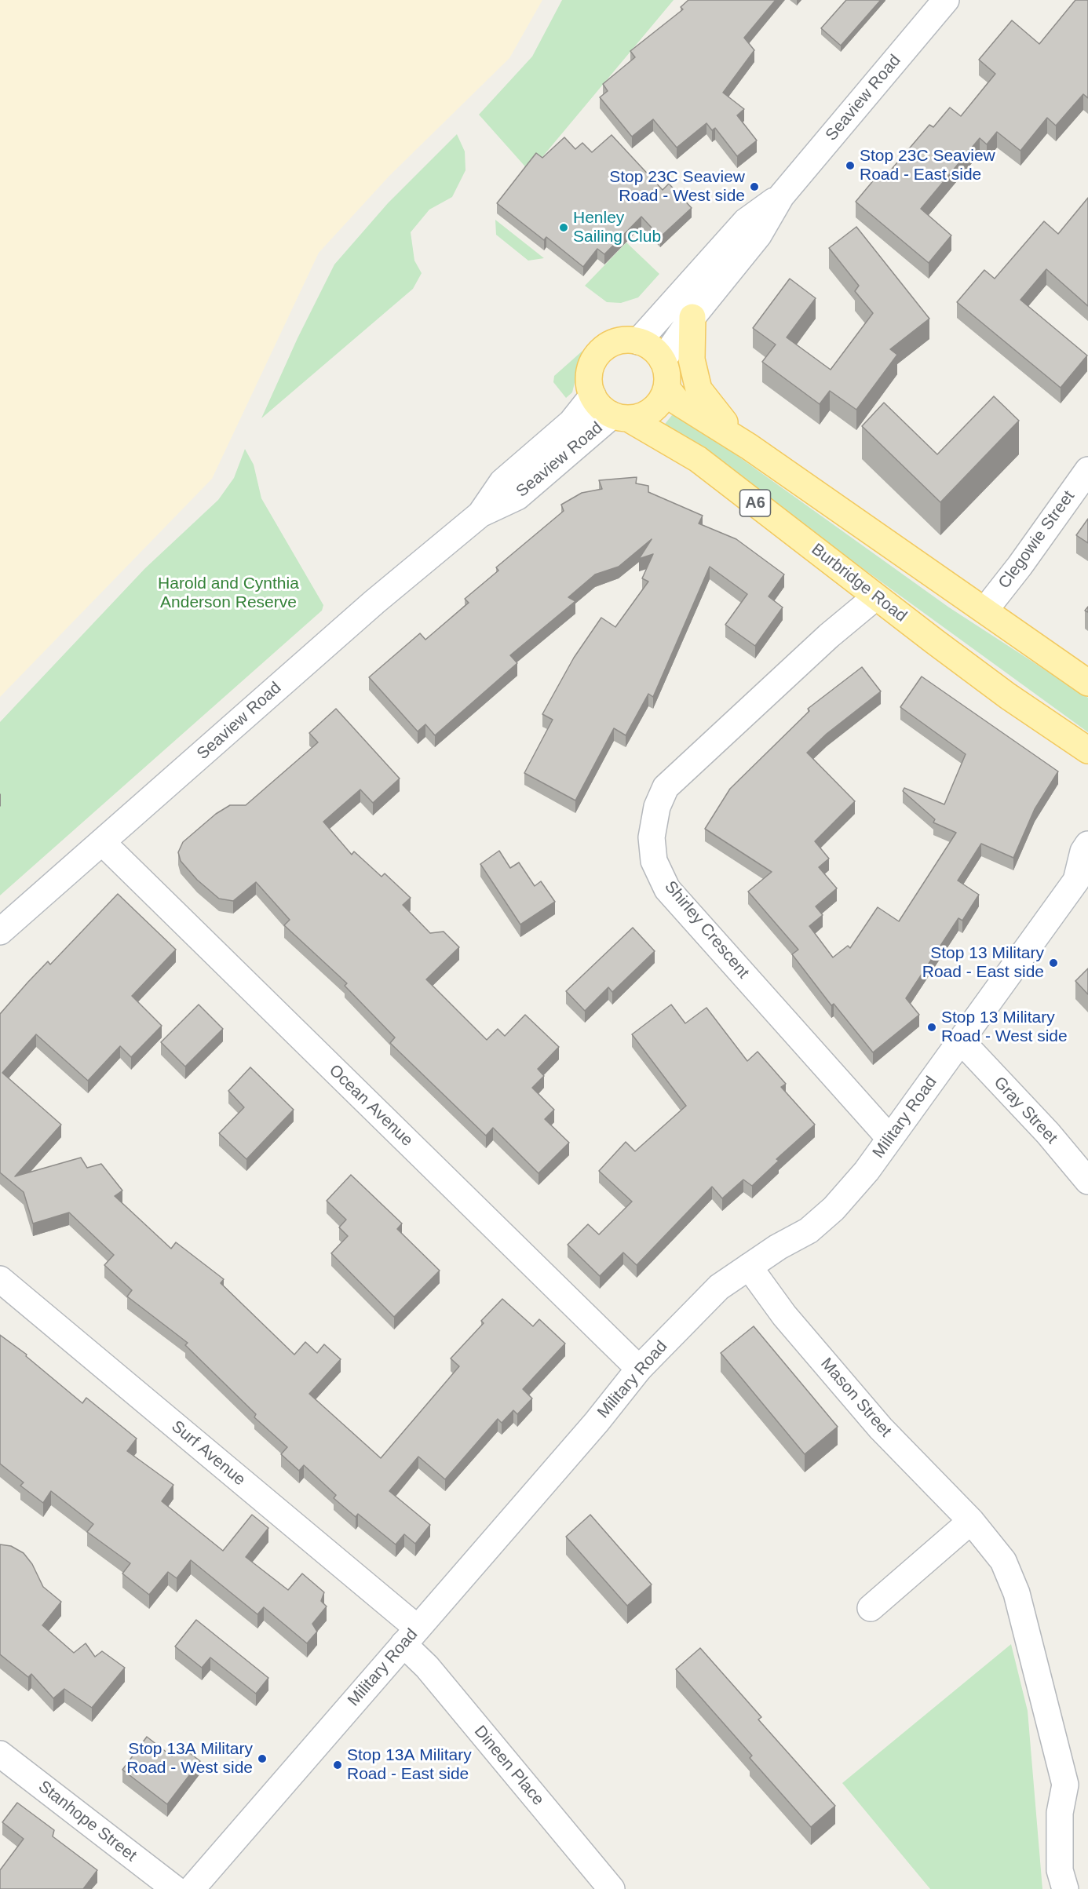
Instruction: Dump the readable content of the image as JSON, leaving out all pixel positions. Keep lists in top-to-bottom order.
{
  "streets": {
    "main road": ["A6", "Burbridge Road"],
    "street": [
      "Seaview Road",
      "Clegowie Street",
      "Shirley Crescent",
      "Ocean Avenue",
      "Gray Street",
      "Military Road",
      "Mason Street",
      "Surf Avenue",
      "Dineen Place",
      "Stanhope Street"
    ]
  },
  "crossings": [
    ["Seaview Road", "A6"],
    ["Seaview Road", "Burbridge Road"],
    ["Seaview Road", "Ocean Avenue"],
    ["A6", "Clegowie Street"],
    ["A6", "Burbridge Road"],
    ["Burbridge Road", "Shirley Crescent"],
    ["Shirley Crescent", "Military Road"],
    ["Ocean Avenue", "Military Road"],
    ["Gray Street", "Military Road"],
    ["Military Road", "Mason Street"],
    ["Military Road", "Surf Avenue"],
    ["Military Road", "Dineen Place"],
    ["Surf Avenue", "Dineen Place"]
  ],
  "parks": ["Harold and Cynthia Anderson Reserve"],
  "places": [
    "Stop 23C Seaview Road - East side",
    "Stop 23C Seaview Road - West side",
    "Henley Sailing Club",
    "Stop 13 Military Road - East side",
    "Stop 13 Military Road - West side",
    "Stop 13A Military Road - West side",
    "Stop 13A Military Road - East side"
  ]
}
